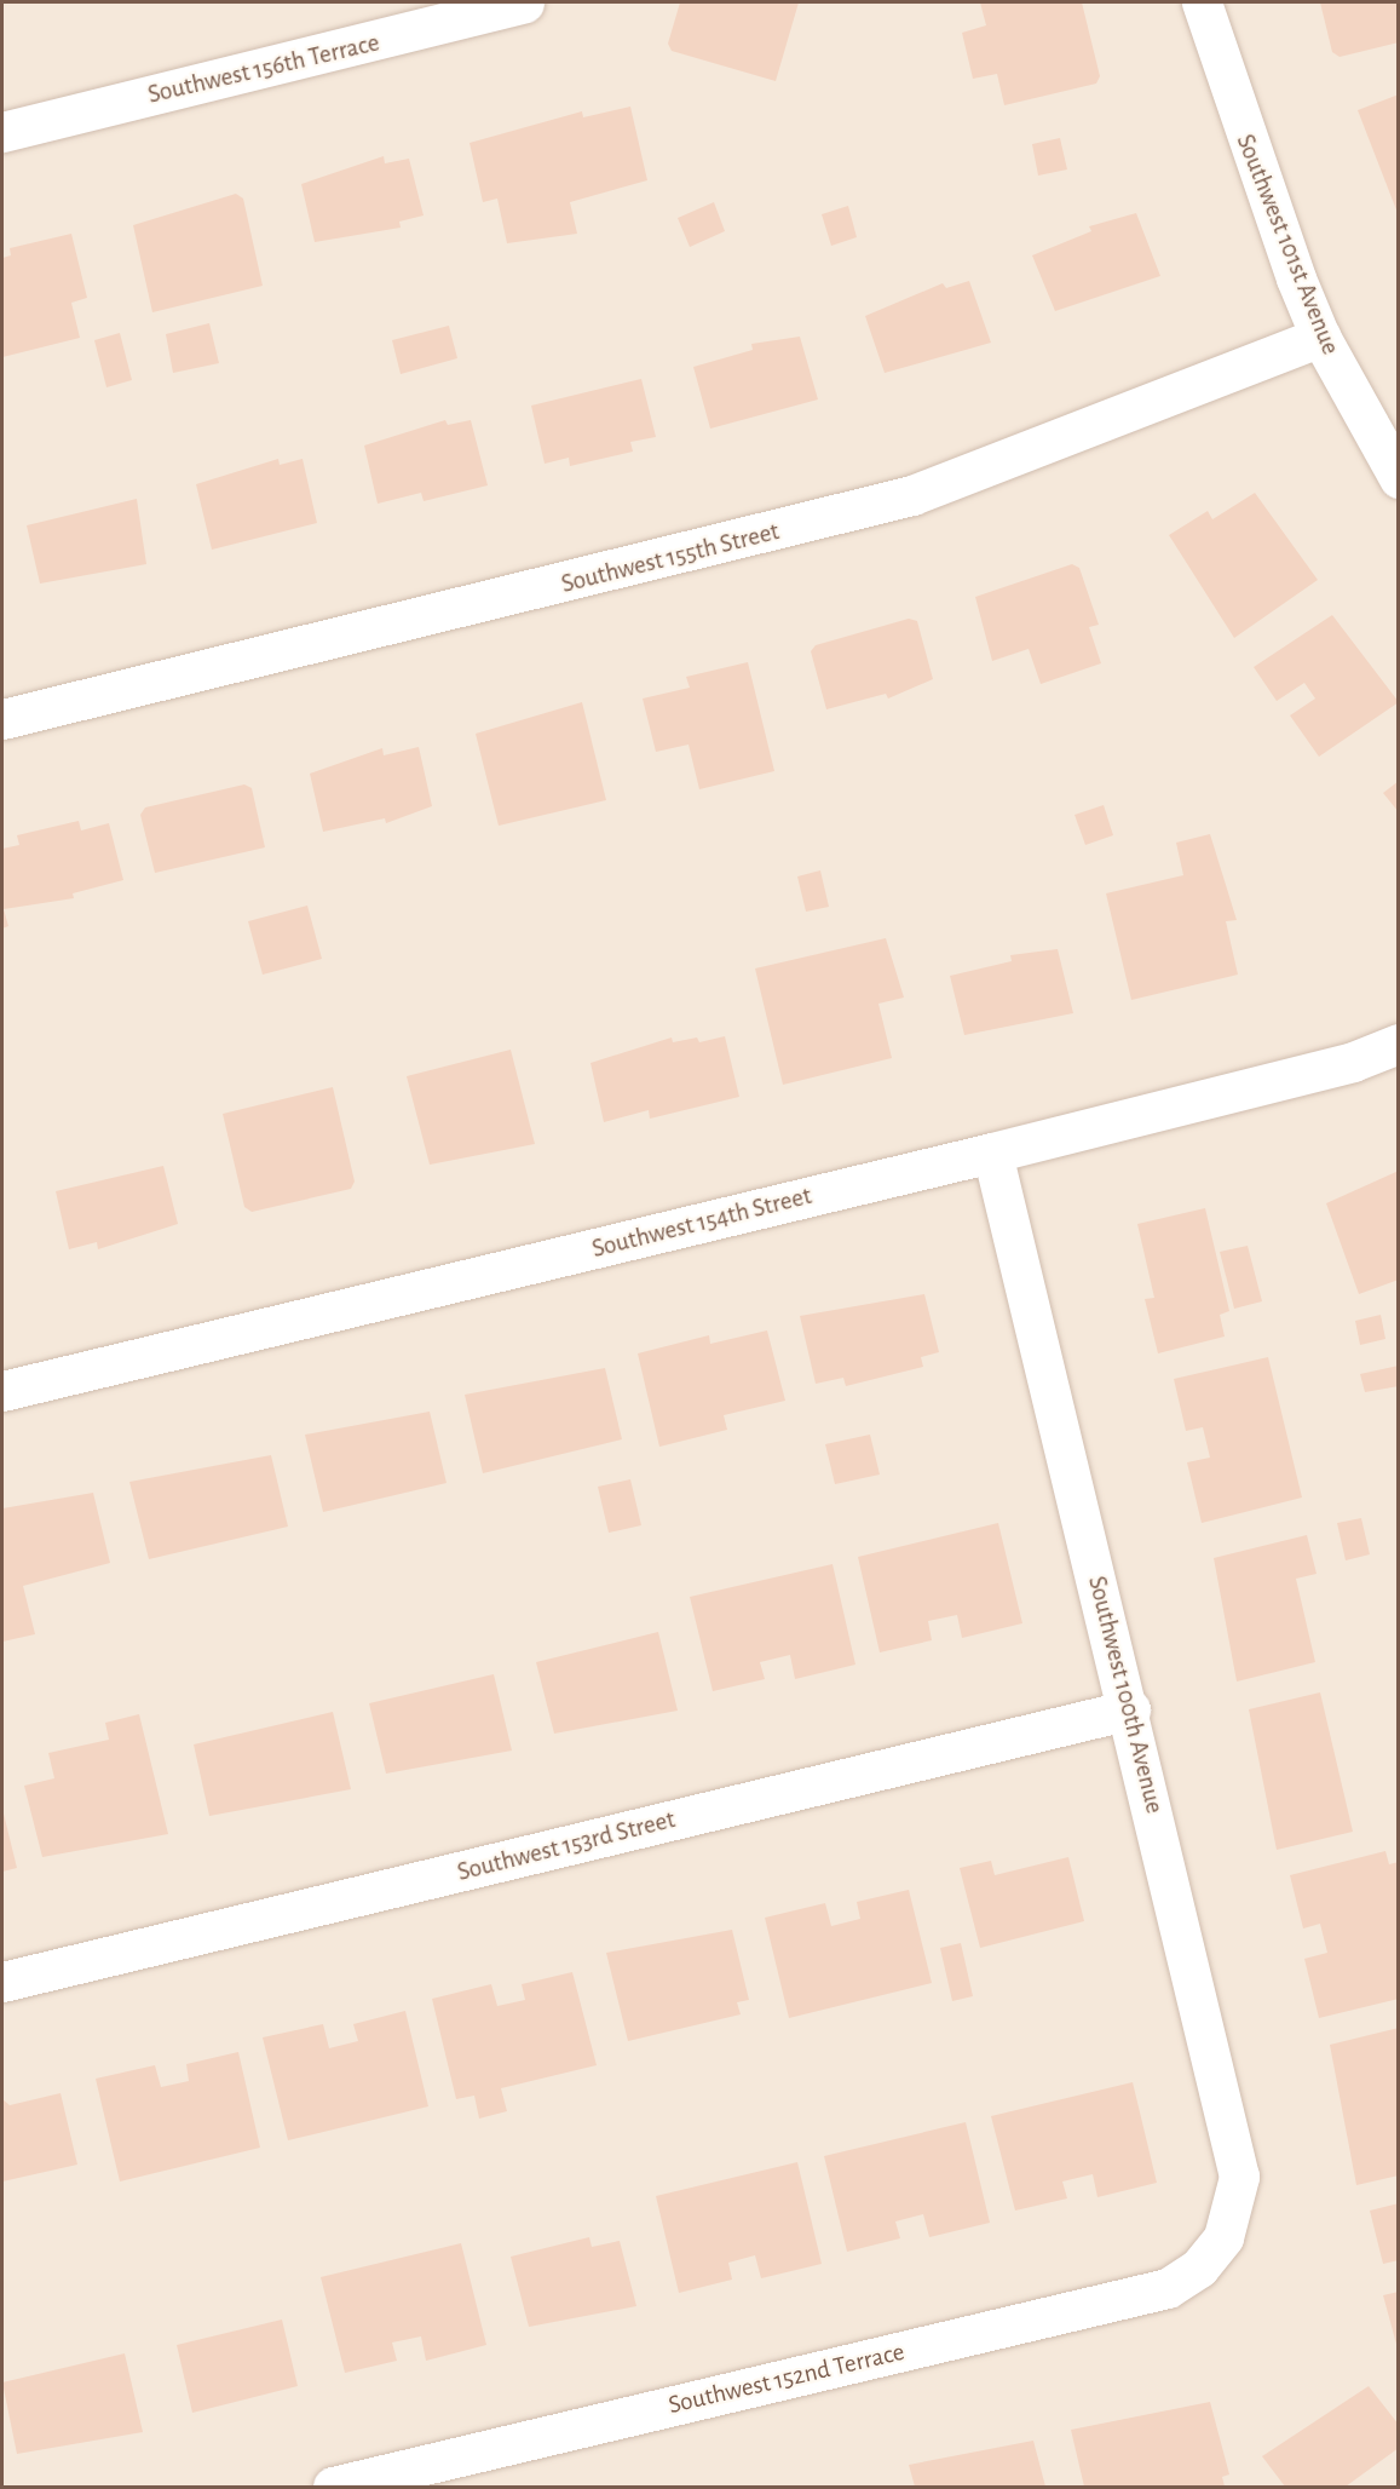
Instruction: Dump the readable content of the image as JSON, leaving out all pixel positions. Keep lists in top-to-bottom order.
{
  "streets": {
    "street": [
      "Southwest 156th Terrace",
      "Southwest 101st Avenue",
      "Southwest 155th Street",
      "Southwest 154th Street",
      "Southwest 100th Avenue",
      "Southwest 153rd Street",
      "Southwest 152nd Terrace"
    ]
  },
  "crossings": [
    ["Southwest 101st Avenue", "Southwest 155th Street"],
    ["Southwest 154th Street", "Southwest 100th Avenue"],
    ["Southwest 100th Avenue", "Southwest 153rd Street"],
    ["Southwest 100th Avenue", "Southwest 152nd Terrace"]
  ]
}
